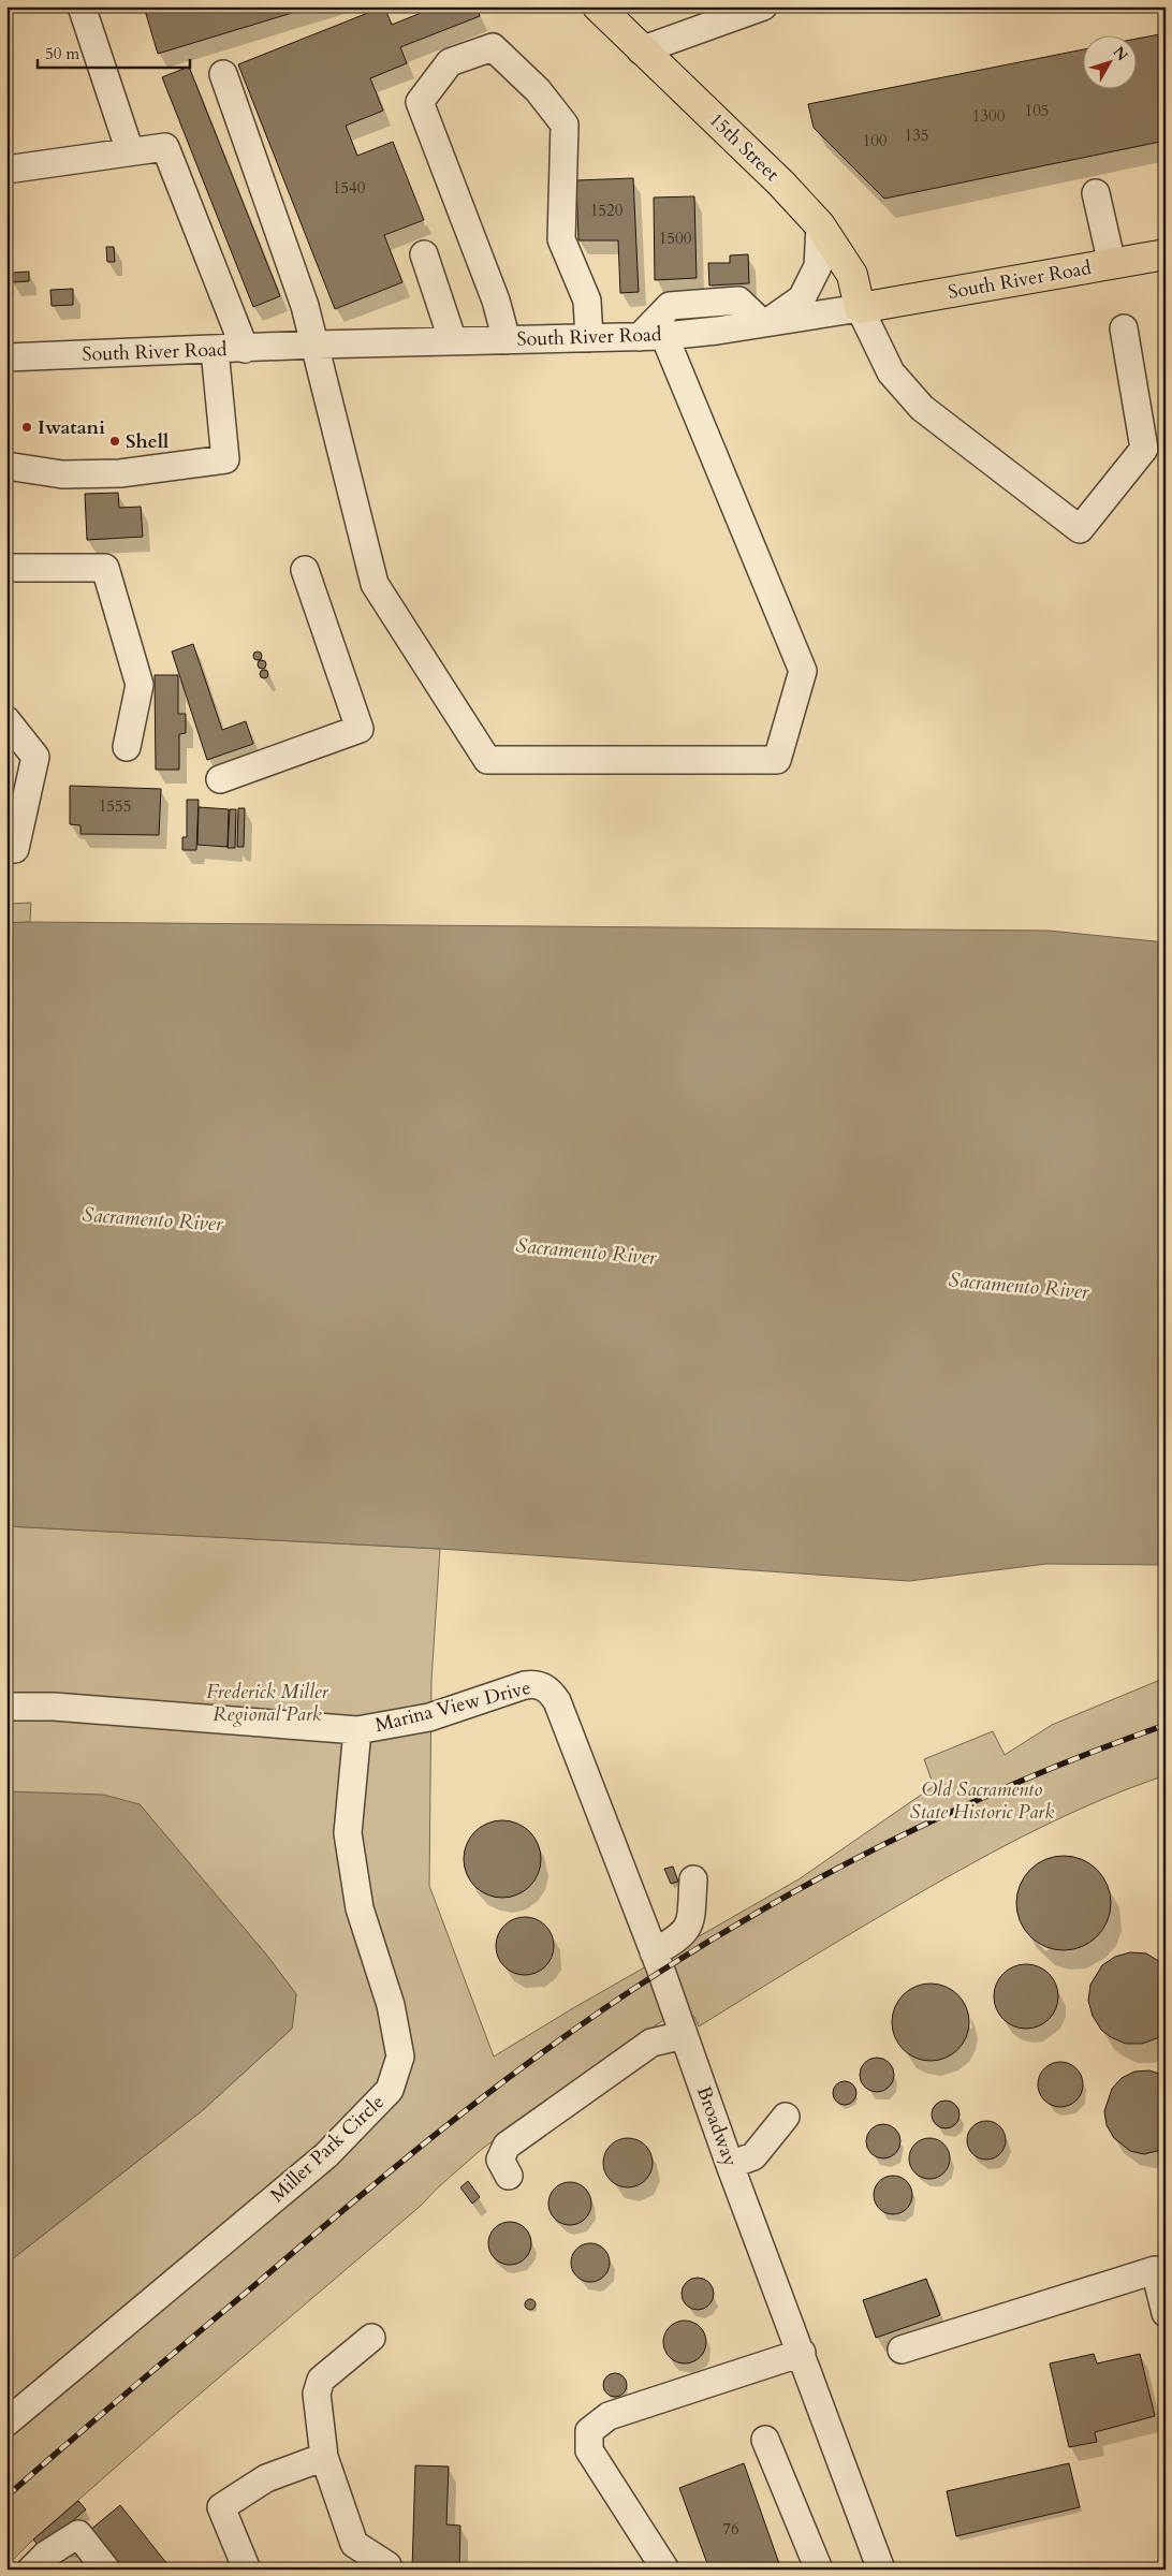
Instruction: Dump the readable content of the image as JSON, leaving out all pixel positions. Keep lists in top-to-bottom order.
{
  "streets": {
    "main road": ["15th Street", "South River Road"],
    "street": ["Marina View Drive", "Broadway", "Miller Park Circle"]
  },
  "crossings": [
    ["15th Street", "South River Road"],
    ["Marina View Drive", "Broadway"],
    ["Marina View Drive", "Miller Park Circle"]
  ],
  "water": ["Sacramento River"],
  "parks": ["Frederick Miller Regional Park", "Old Sacramento State Historic Park"],
  "places": ["Iwatani", "Shell"],
  "house_numbers": [
    "105",
    "1300",
    "135",
    "100",
    "1540",
    "1520",
    "1500",
    "1555",
    "76"
  ],
  "scale_bar": "50 m",
  "north": "top right"
}
